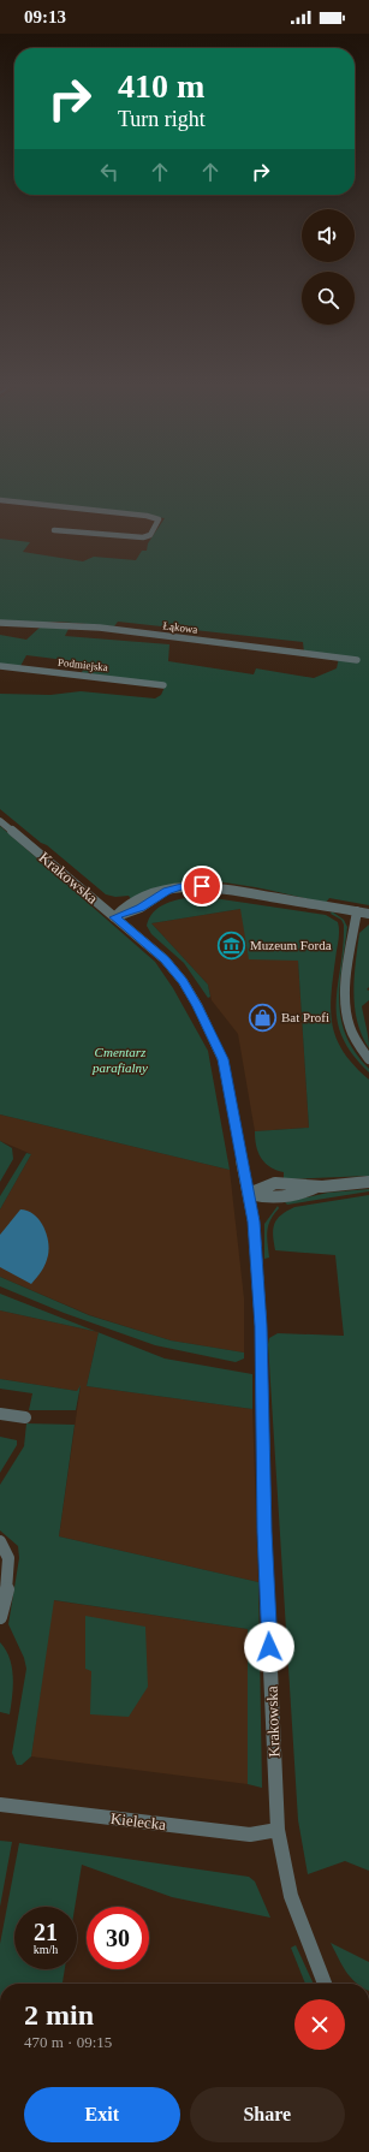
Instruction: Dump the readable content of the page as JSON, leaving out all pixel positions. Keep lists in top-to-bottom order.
{
  "streets": {
    "street": [
      "Łąkowa",
      "Podmiejska",
      "Krakowska",
      "Kielecka"
    ]
  },
  "crossings": [
    ["Krakowska", "Kielecka"]
  ],
  "parks": ["Cmentarz parafialny"],
  "places": {
    "museum": ["Muzeum Forda"],
    "shop": ["Bat Profi"]
  },
  "page": {
    "status": "09:13",
    "turn": ["410 m", "Turn right"],
    "speed": "21 km/h",
    "limit": "30",
    "heading": ["2 min", "470 m · 09:15"],
    "buttons": ["Exit", "Share"]
  }
}
